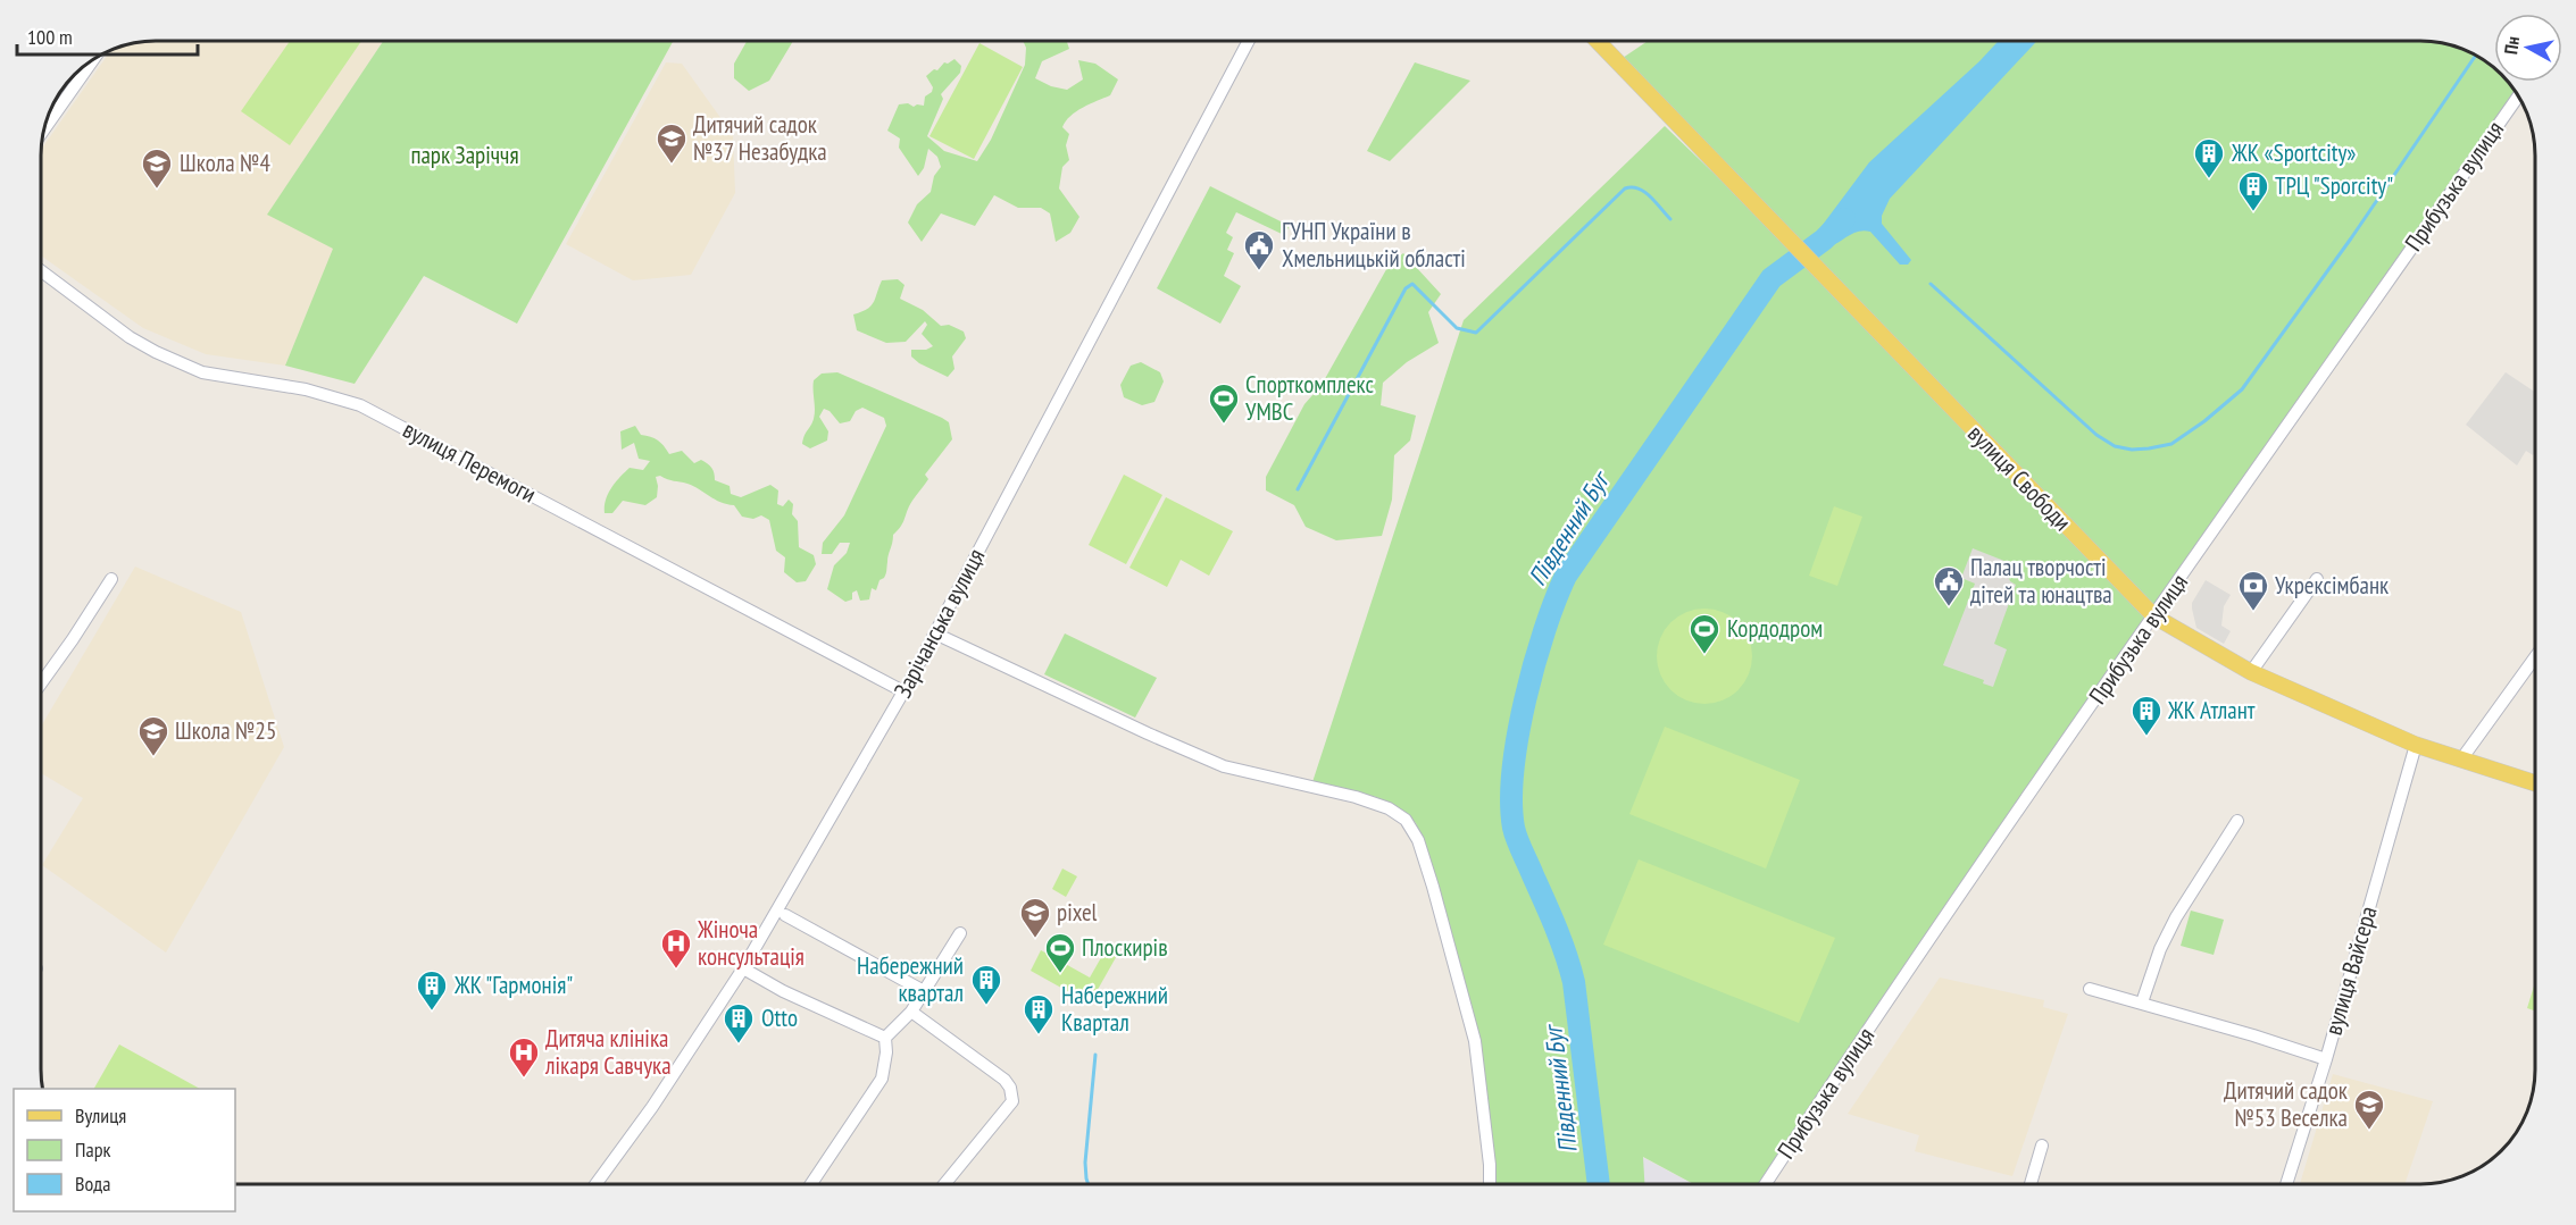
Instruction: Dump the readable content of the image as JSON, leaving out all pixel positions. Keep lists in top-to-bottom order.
{
  "streets": {
    "main road": ["вулиця Свободи"],
    "street": [
      "Прибузька вулиця",
      "вулиця Перемоги",
      "Зарічанська вулиця",
      "вулиця Вайсера"
    ]
  },
  "crossings": [
    ["Прибузька вулиця", "вулиця Свободи"],
    ["вулиця Перемоги", "Зарічанська вулиця"],
    ["вулиця Свободи", "вулиця Вайсера"]
  ],
  "water": ["Південний Буг"],
  "parks": ["парк Заріччя"],
  "places": {
    "school or university": [
      "Дитячий садок №37 Незабудка",
      "Школа №4",
      "Школа №25",
      "pixel",
      "Дитячий садок №53 Веселка"
    ],
    "building": [
      "ЖК «Sportcity»",
      "ТРЦ \"Sporcity\"",
      "ЖК Атлант",
      "Набережний квартал",
      "ЖК \"Гармонія\"",
      "Набережний Квартал",
      "Otto"
    ],
    "public building": ["ГУНП України в Хмельницькій області", "Палац творчості дітей та юнацтва"],
    "sports": ["Спорткомплекс УМВС", "Кордодром", "Плоскирів"],
    "bank": ["Укрексімбанк"],
    "hospital": ["Жіноча консультація", "Дитяча клініка лікаря Савчука"]
  },
  "legend": ["Вулиця", "Парк", "Вода"],
  "scale_bar": "100 m",
  "north": "left"
}
